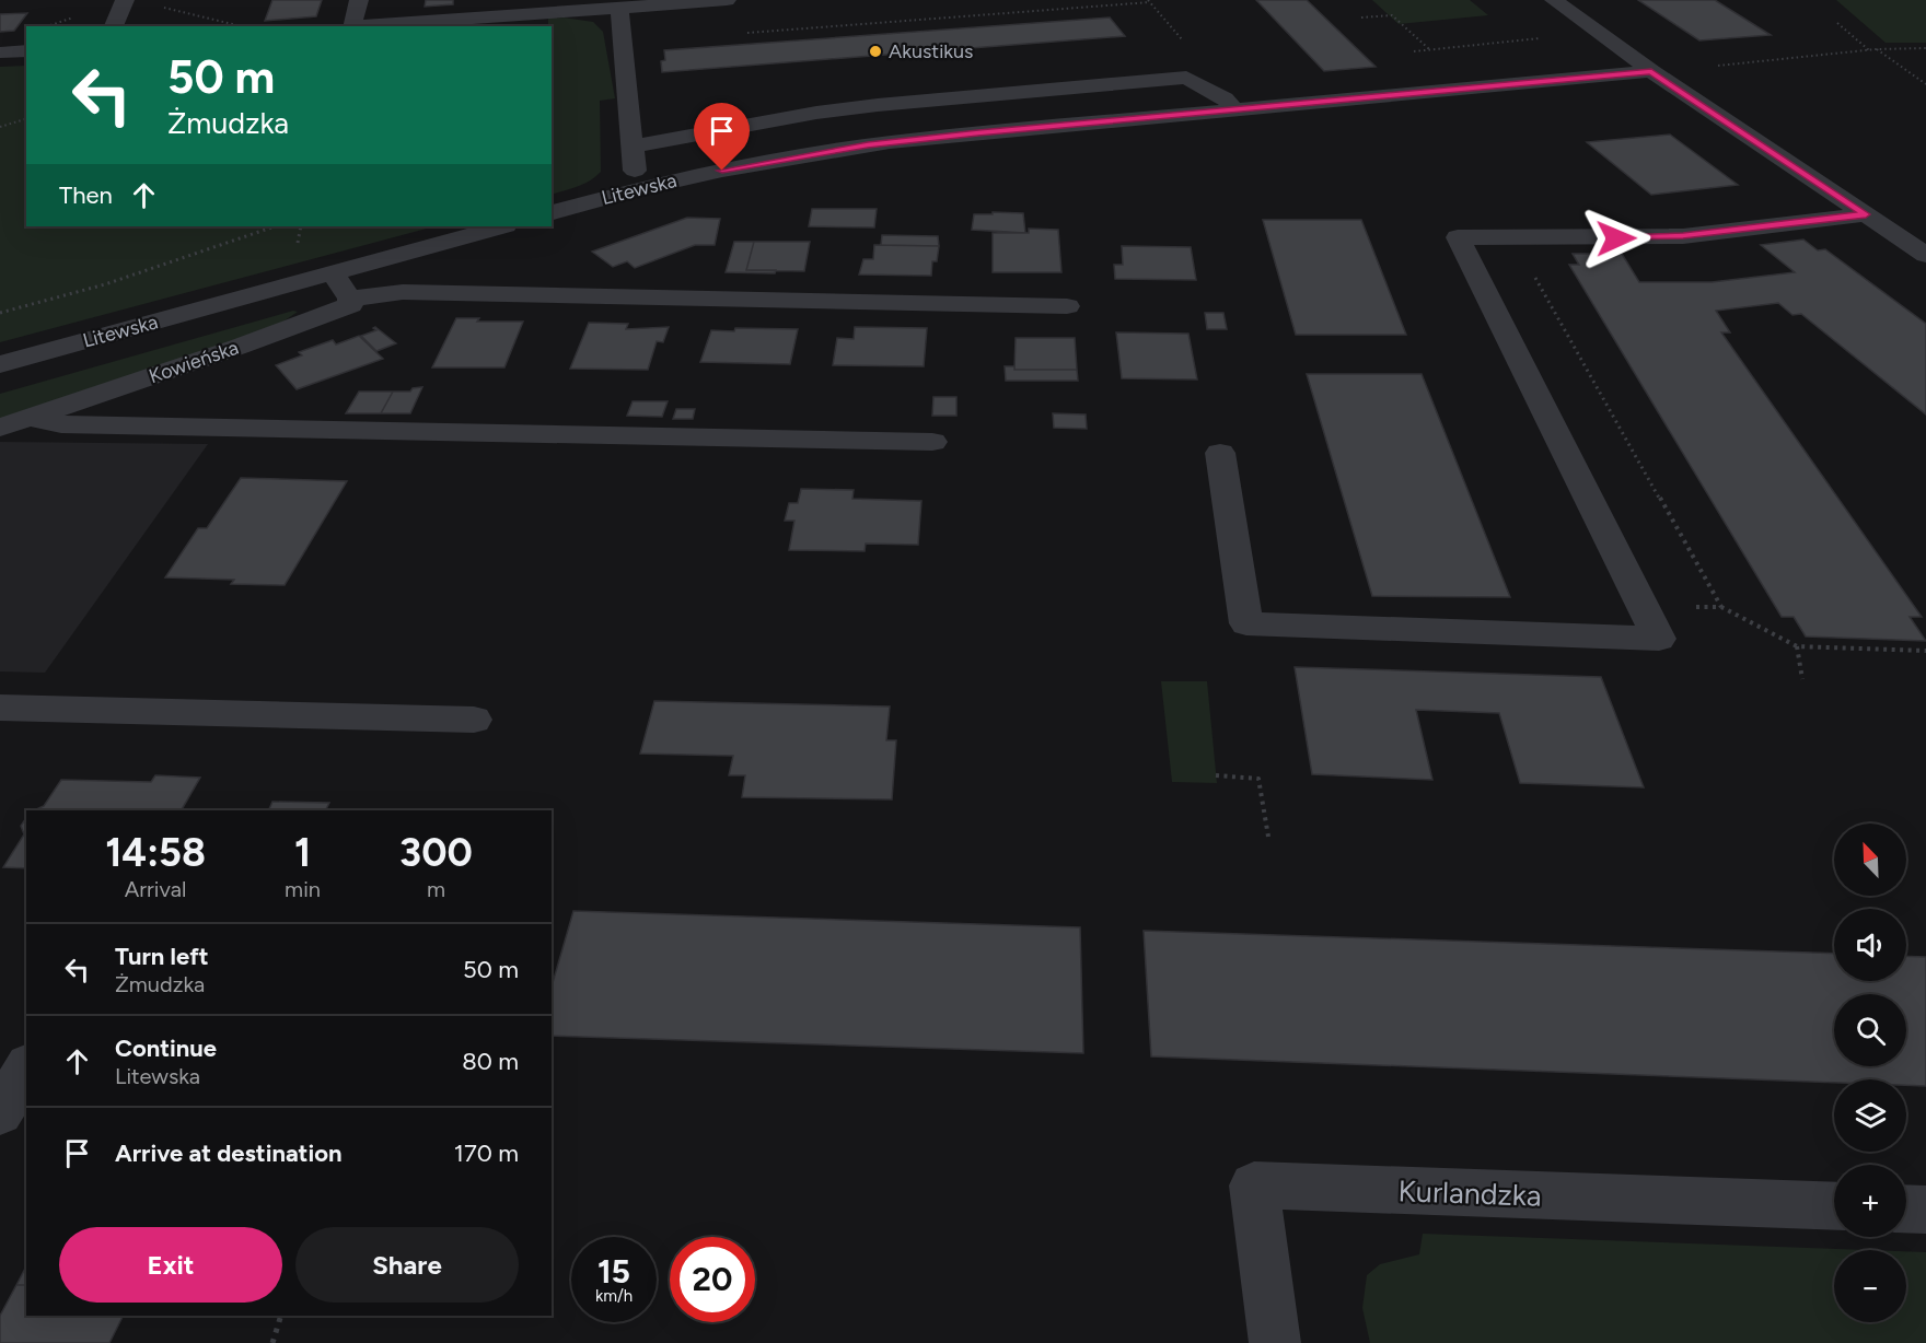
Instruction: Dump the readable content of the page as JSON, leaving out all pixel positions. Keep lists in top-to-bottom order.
{
  "streets": {
    "street": ["Litewska", "Kowieńska", "Kurlandzka"]
  },
  "places": ["Akustikus"],
  "north": "top left",
  "page": {
    "turn": ["50 m", "Żmudzka"],
    "then": "Then",
    "eta": [
      "14:58",
      "Arrival",
      "1",
      "min",
      "300",
      "m"
    ],
    "map_buttons": ["+", "−"],
    "list": [
      {
        "name": "Turn left",
        "note": "Żmudzka",
        "value": "50 m"
      },
      {
        "name": "Continue",
        "note": "Litewska",
        "value": "80 m"
      },
      {
        "name": "Arrive at destination",
        "value": "170 m"
      }
    ],
    "buttons": ["Exit", "Share"],
    "speed": "15 km/h",
    "limit": "20"
  }
}
